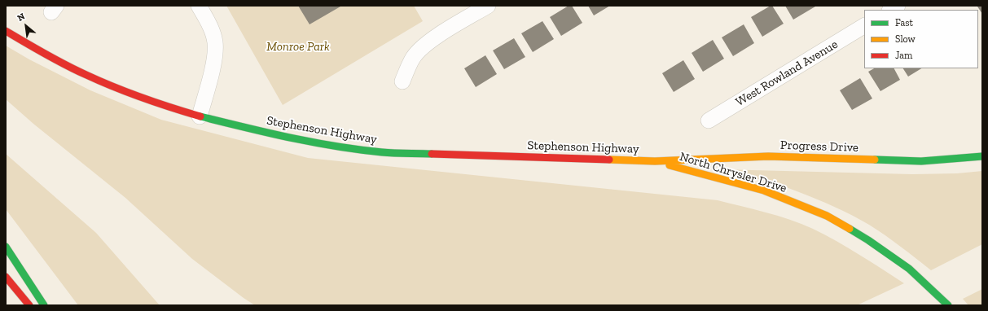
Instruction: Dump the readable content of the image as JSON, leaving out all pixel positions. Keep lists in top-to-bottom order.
{
  "streets": {
    "main road": ["Stephenson Highway", "Progress Drive", "North Chrysler Drive"],
    "street": ["West Rowland Avenue"]
  },
  "crossings": [
    ["Stephenson Highway", "Progress Drive"],
    ["Stephenson Highway", "North Chrysler Drive"],
    ["Progress Drive", "North Chrysler Drive"]
  ],
  "parks": ["Monroe Park"],
  "legend": ["Fast", "Slow", "Jam"],
  "north": "top left"
}
